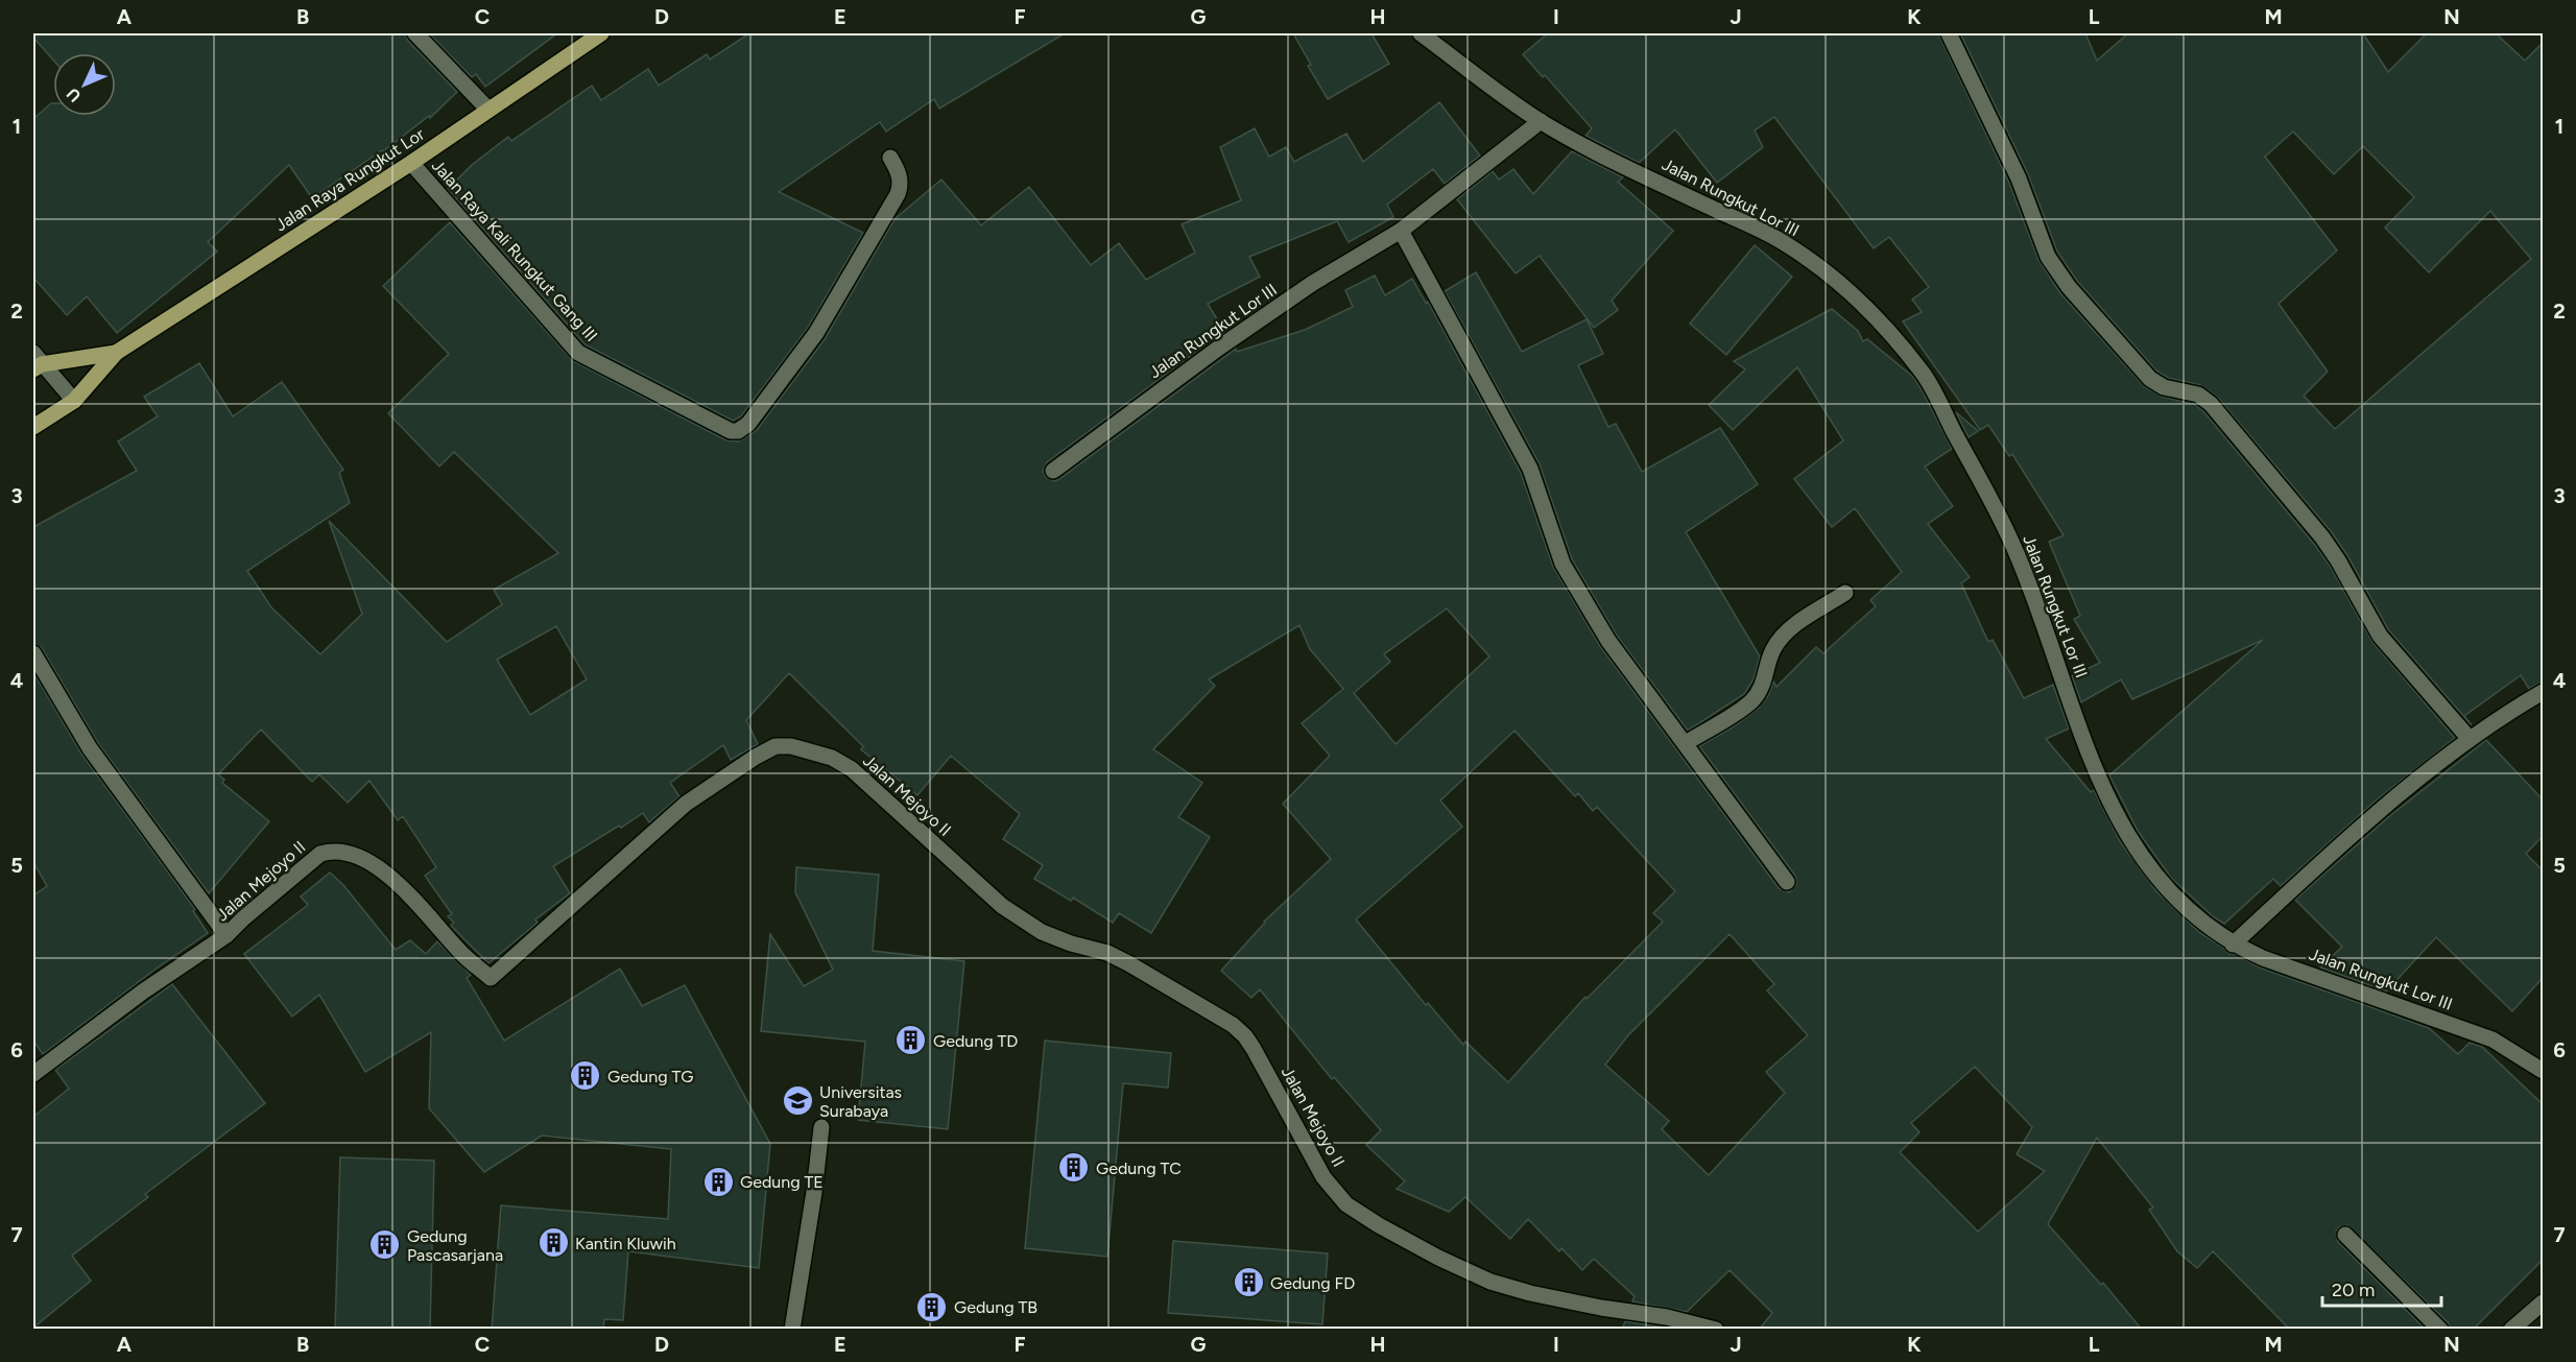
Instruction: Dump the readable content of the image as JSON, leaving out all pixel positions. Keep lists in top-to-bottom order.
{
  "streets": {
    "main road": ["Jalan Raya Rungkut Lor"],
    "street": ["Jalan Rungkut Lor III", "Jalan Raya Kali Rungkut Gang III", "Jalan Mejoyo II"]
  },
  "crossings": [
    ["Jalan Raya Rungkut Lor", "Jalan Raya Kali Rungkut Gang III"]
  ],
  "places": {
    "building": [
      "Gedung TD",
      "Gedung TG",
      "Gedung TC",
      "Gedung TE",
      "Kantin Kluwih",
      "Gedung Pascasarjana",
      "Gedung FD",
      "Gedung TB"
    ],
    "school or university": ["Universitas Surabaya"]
  },
  "scale_bar": "20 m",
  "north": "bottom left",
  "grid": {
    "columns": [
      "A",
      "B",
      "C",
      "D",
      "E",
      "F",
      "G",
      "H",
      "I",
      "J",
      "K",
      "L",
      "M",
      "N"
    ],
    "rows": [
      "1",
      "2",
      "3",
      "4",
      "5",
      "6",
      "7"
    ]
  }
}
